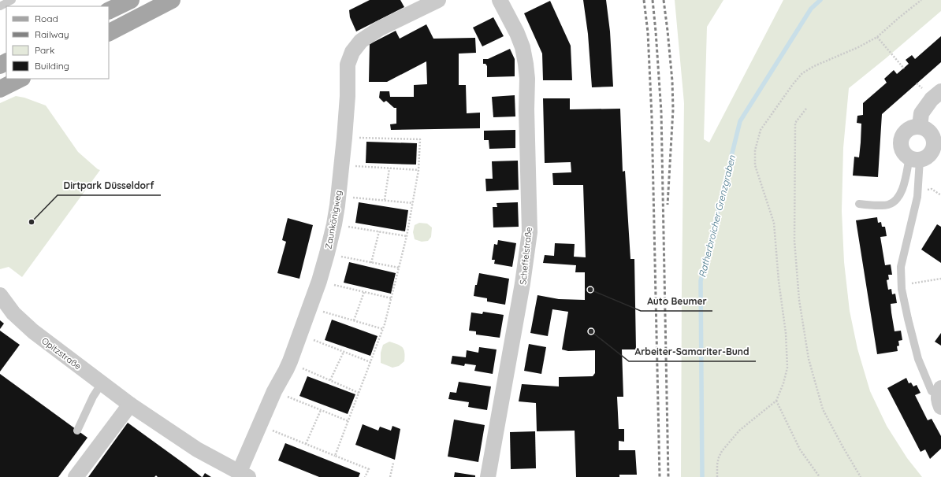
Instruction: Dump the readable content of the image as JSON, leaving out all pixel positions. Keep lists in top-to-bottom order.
{
  "streets": {
    "street": ["Zaunkönigweg", "Scheffelstraße", "Opitzstraße"]
  },
  "crossings": [
    ["Zaunkönigweg", "Opitzstraße"]
  ],
  "water": ["Ratherbroicher Grenzgraben"],
  "places": ["Dirtpark Düsseldorf", "Auto Beumer", "Arbeiter-Samariter-Bund"],
  "legend": [
    "Road",
    "Railway",
    "Park",
    "Building"
  ]
}
